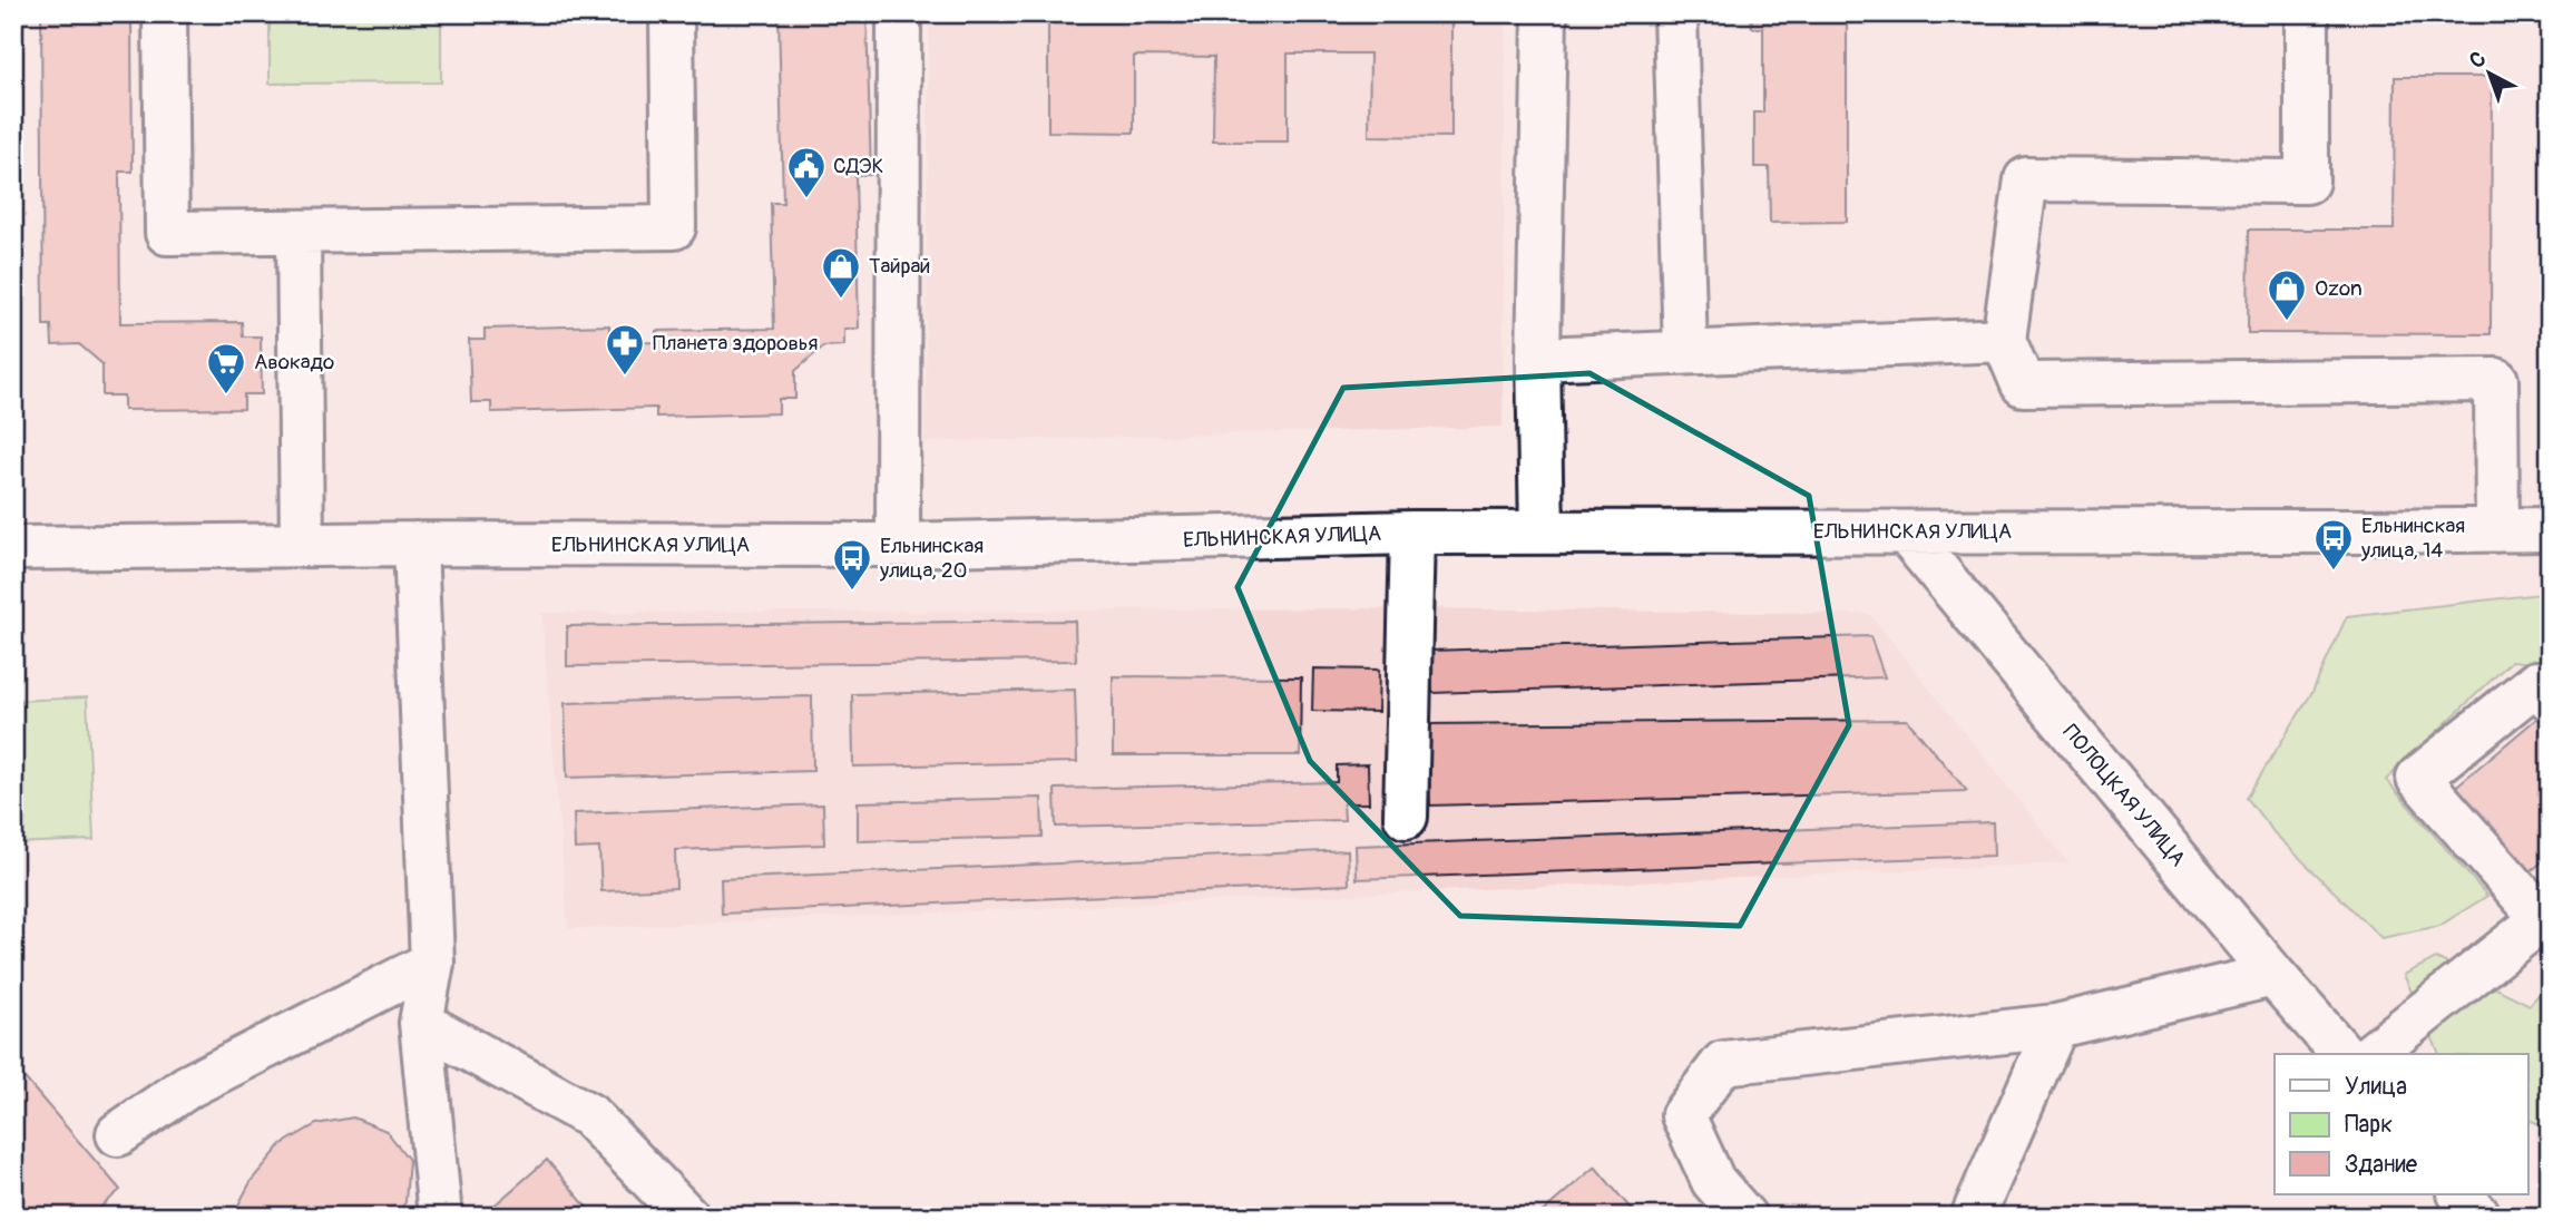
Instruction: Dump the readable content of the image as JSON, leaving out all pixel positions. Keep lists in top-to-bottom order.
{
  "streets": {
    "street": ["ЕЛЬНИНСКАЯ УЛИЦА", "ПОЛОЦКАЯ УЛИЦА"]
  },
  "crossings": [
    ["ЕЛЬНИНСКАЯ УЛИЦА", "ПОЛОЦКАЯ УЛИЦА"]
  ],
  "places": {
    "public building": ["СДЭК"],
    "shop": ["Тайрай", "Ozon"],
    "pharmacy": ["Планета здоровья"],
    "supermarket": ["Авокадо"],
    "bus stop": ["Ельнинская улица, 14", "Ельнинская улица, 20"]
  },
  "legend": ["Улица", "Парк", "Здание"],
  "north": "top left"
}
